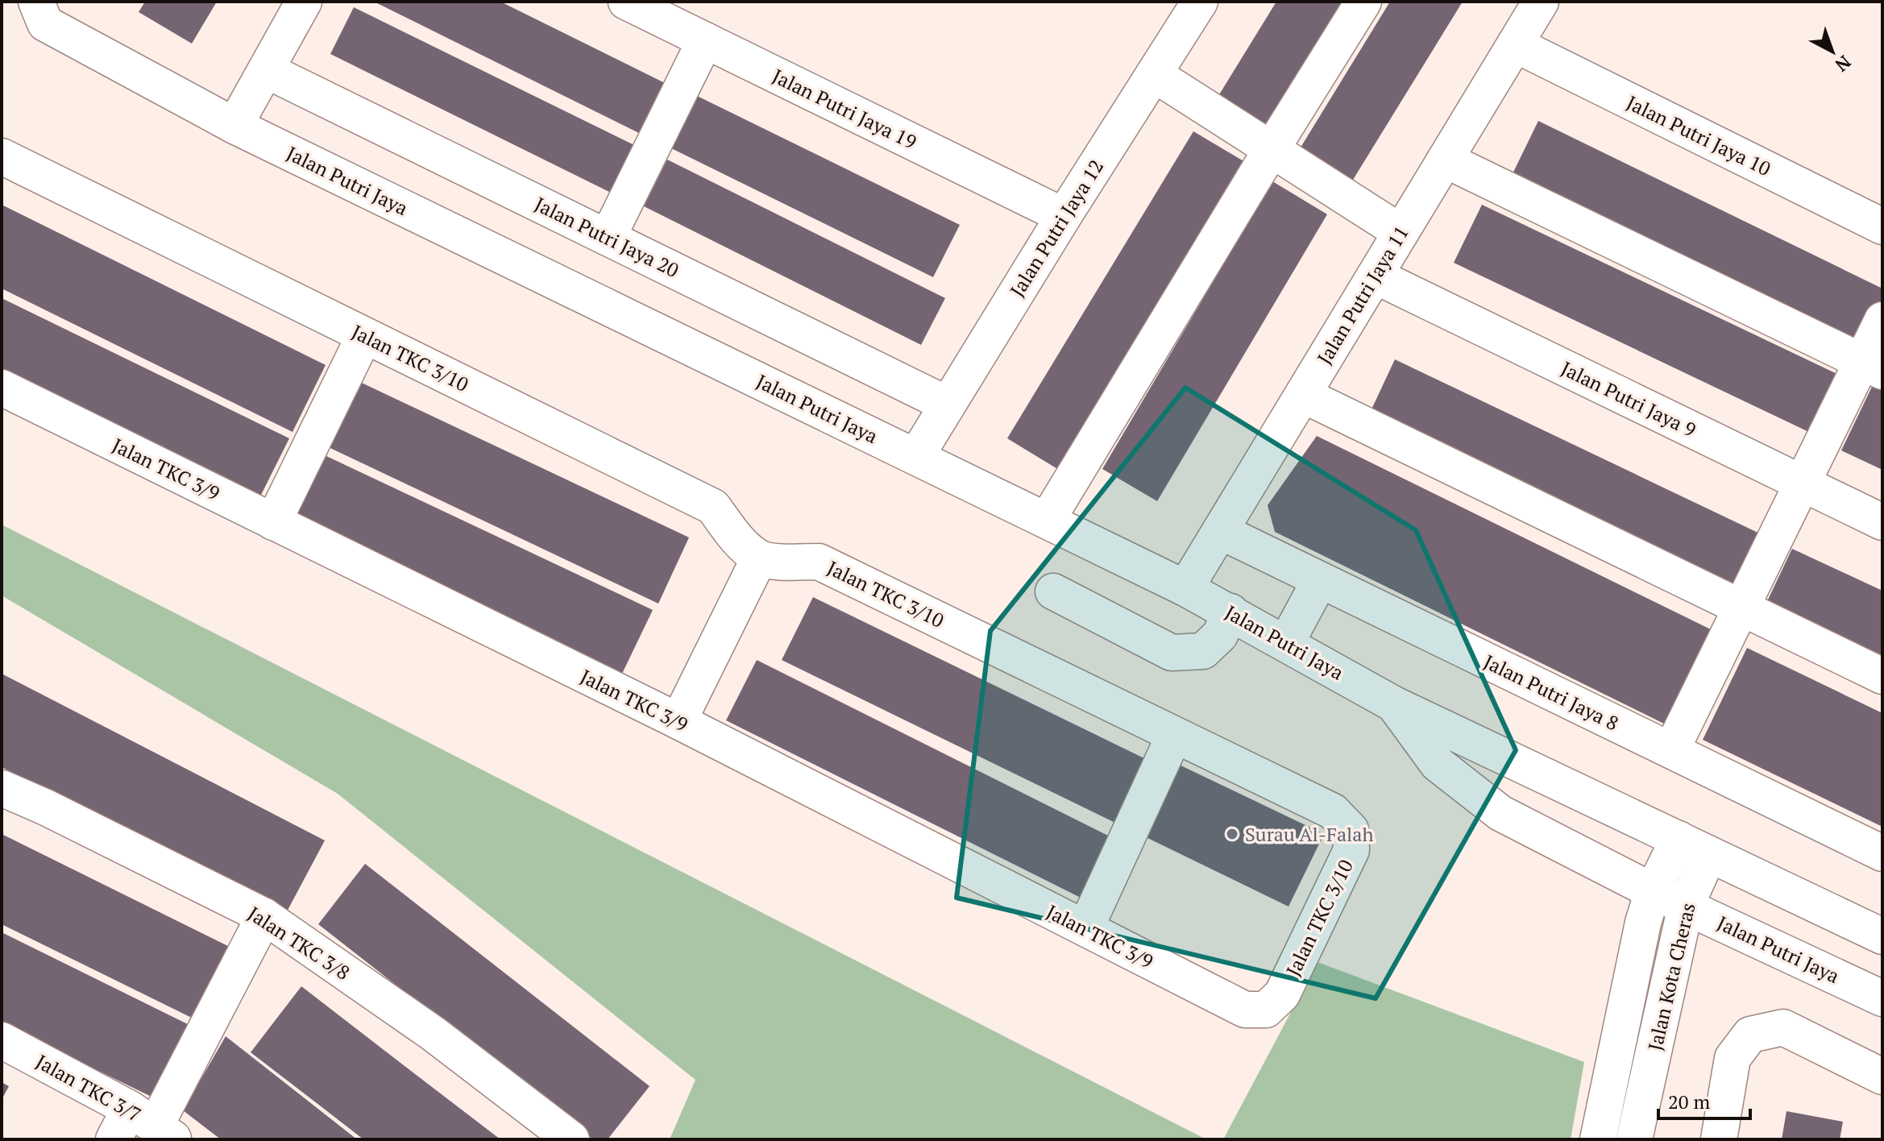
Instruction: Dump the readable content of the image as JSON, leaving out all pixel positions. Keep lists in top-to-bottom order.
{
  "streets": {
    "street": [
      "Jalan Putri Jaya 19",
      "Jalan Putri Jaya 10",
      "Jalan Putri Jaya",
      "Jalan Putri Jaya 12",
      "Jalan Putri Jaya 20",
      "Jalan Putri Jaya 11",
      "Jalan TKC 3/10",
      "Jalan Putri Jaya 9",
      "Jalan TKC 3/9",
      "Jalan Putri Jaya 8",
      "Jalan TKC 3/8",
      "Jalan Kota Cheras",
      "Jalan TKC 3/7"
    ]
  },
  "crossings": [
    ["Jalan Putri Jaya 19", "Jalan Putri Jaya 12"],
    ["Jalan Putri Jaya 10", "Jalan Putri Jaya 11"],
    ["Jalan Putri Jaya", "Jalan Putri Jaya 12"],
    ["Jalan Putri Jaya", "Jalan Putri Jaya 11"],
    ["Jalan Putri Jaya", "Jalan Kota Cheras"],
    ["Jalan Putri Jaya 12", "Jalan Putri Jaya 20"],
    ["Jalan Putri Jaya 11", "Jalan Putri Jaya 9"],
    ["Jalan Putri Jaya 11", "Jalan Putri Jaya 8"],
    ["Jalan TKC 3/10", "Jalan TKC 3/9"]
  ],
  "places": ["Surau Al-Falah"],
  "scale_bar": "20 m",
  "north": "bottom right"
}
